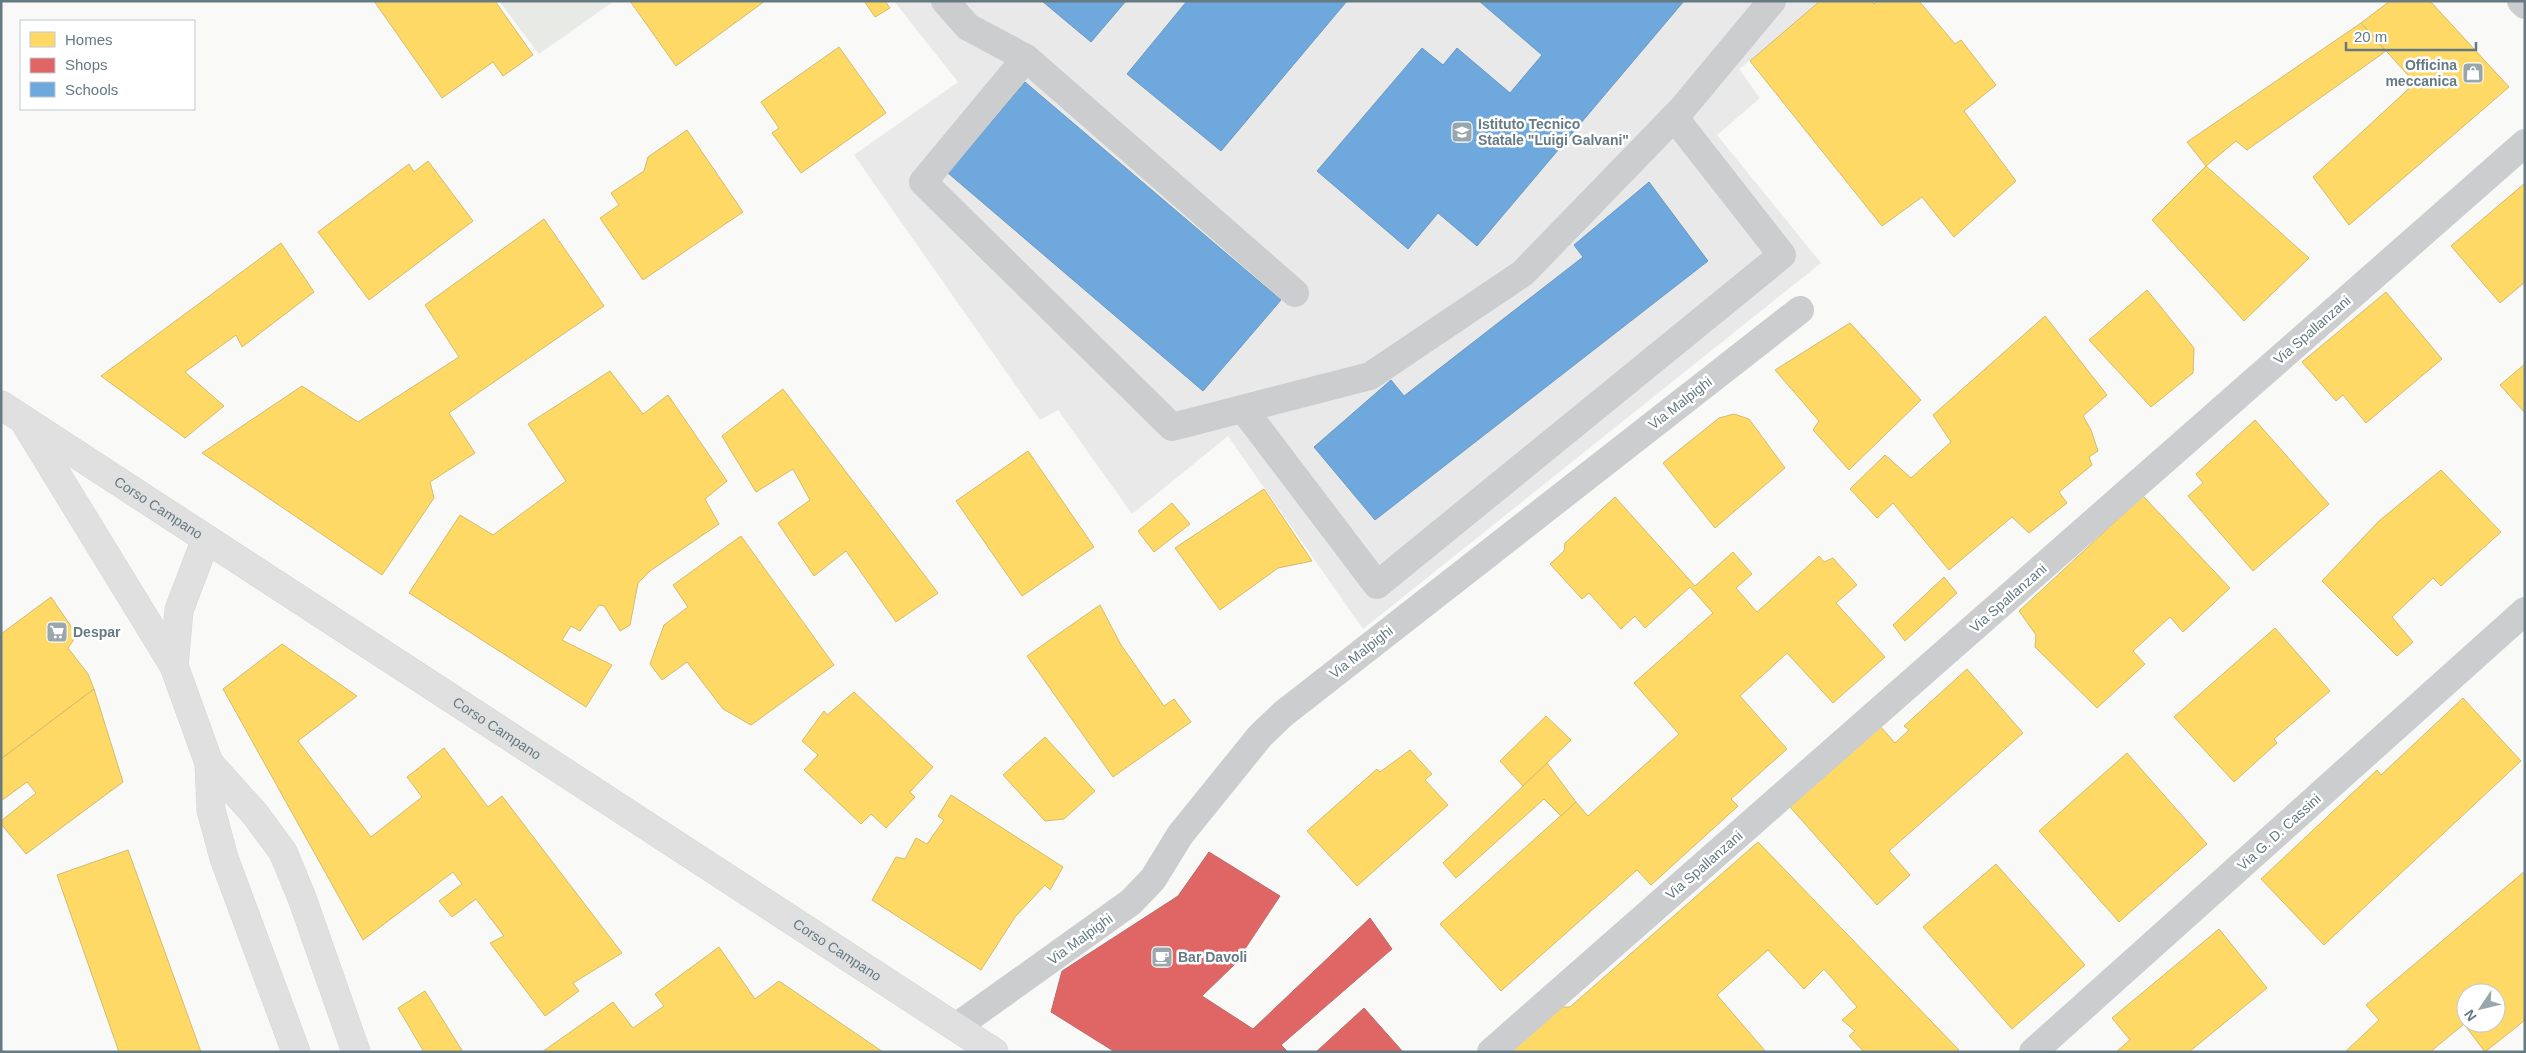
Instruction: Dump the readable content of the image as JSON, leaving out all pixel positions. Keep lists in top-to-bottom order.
{
  "streets": {
    "main road": ["Corso Campano"],
    "street": ["Via Spallanzani", "Via Malpighi", "Via G. D. Cassini"]
  },
  "crossings": [
    ["Via Malpighi", "Corso Campano"]
  ],
  "places": {
    "shop": ["Officina meccanica"],
    "school or university": ["Istituto Tecnico Statale \"Luigi Galvani\""],
    "supermarket": ["Despar"],
    "cafe": ["Bar Davoli"]
  },
  "legend": ["Homes", "Shops", "Schools"],
  "scale_bar": "20 m",
  "north": "bottom left"
}
